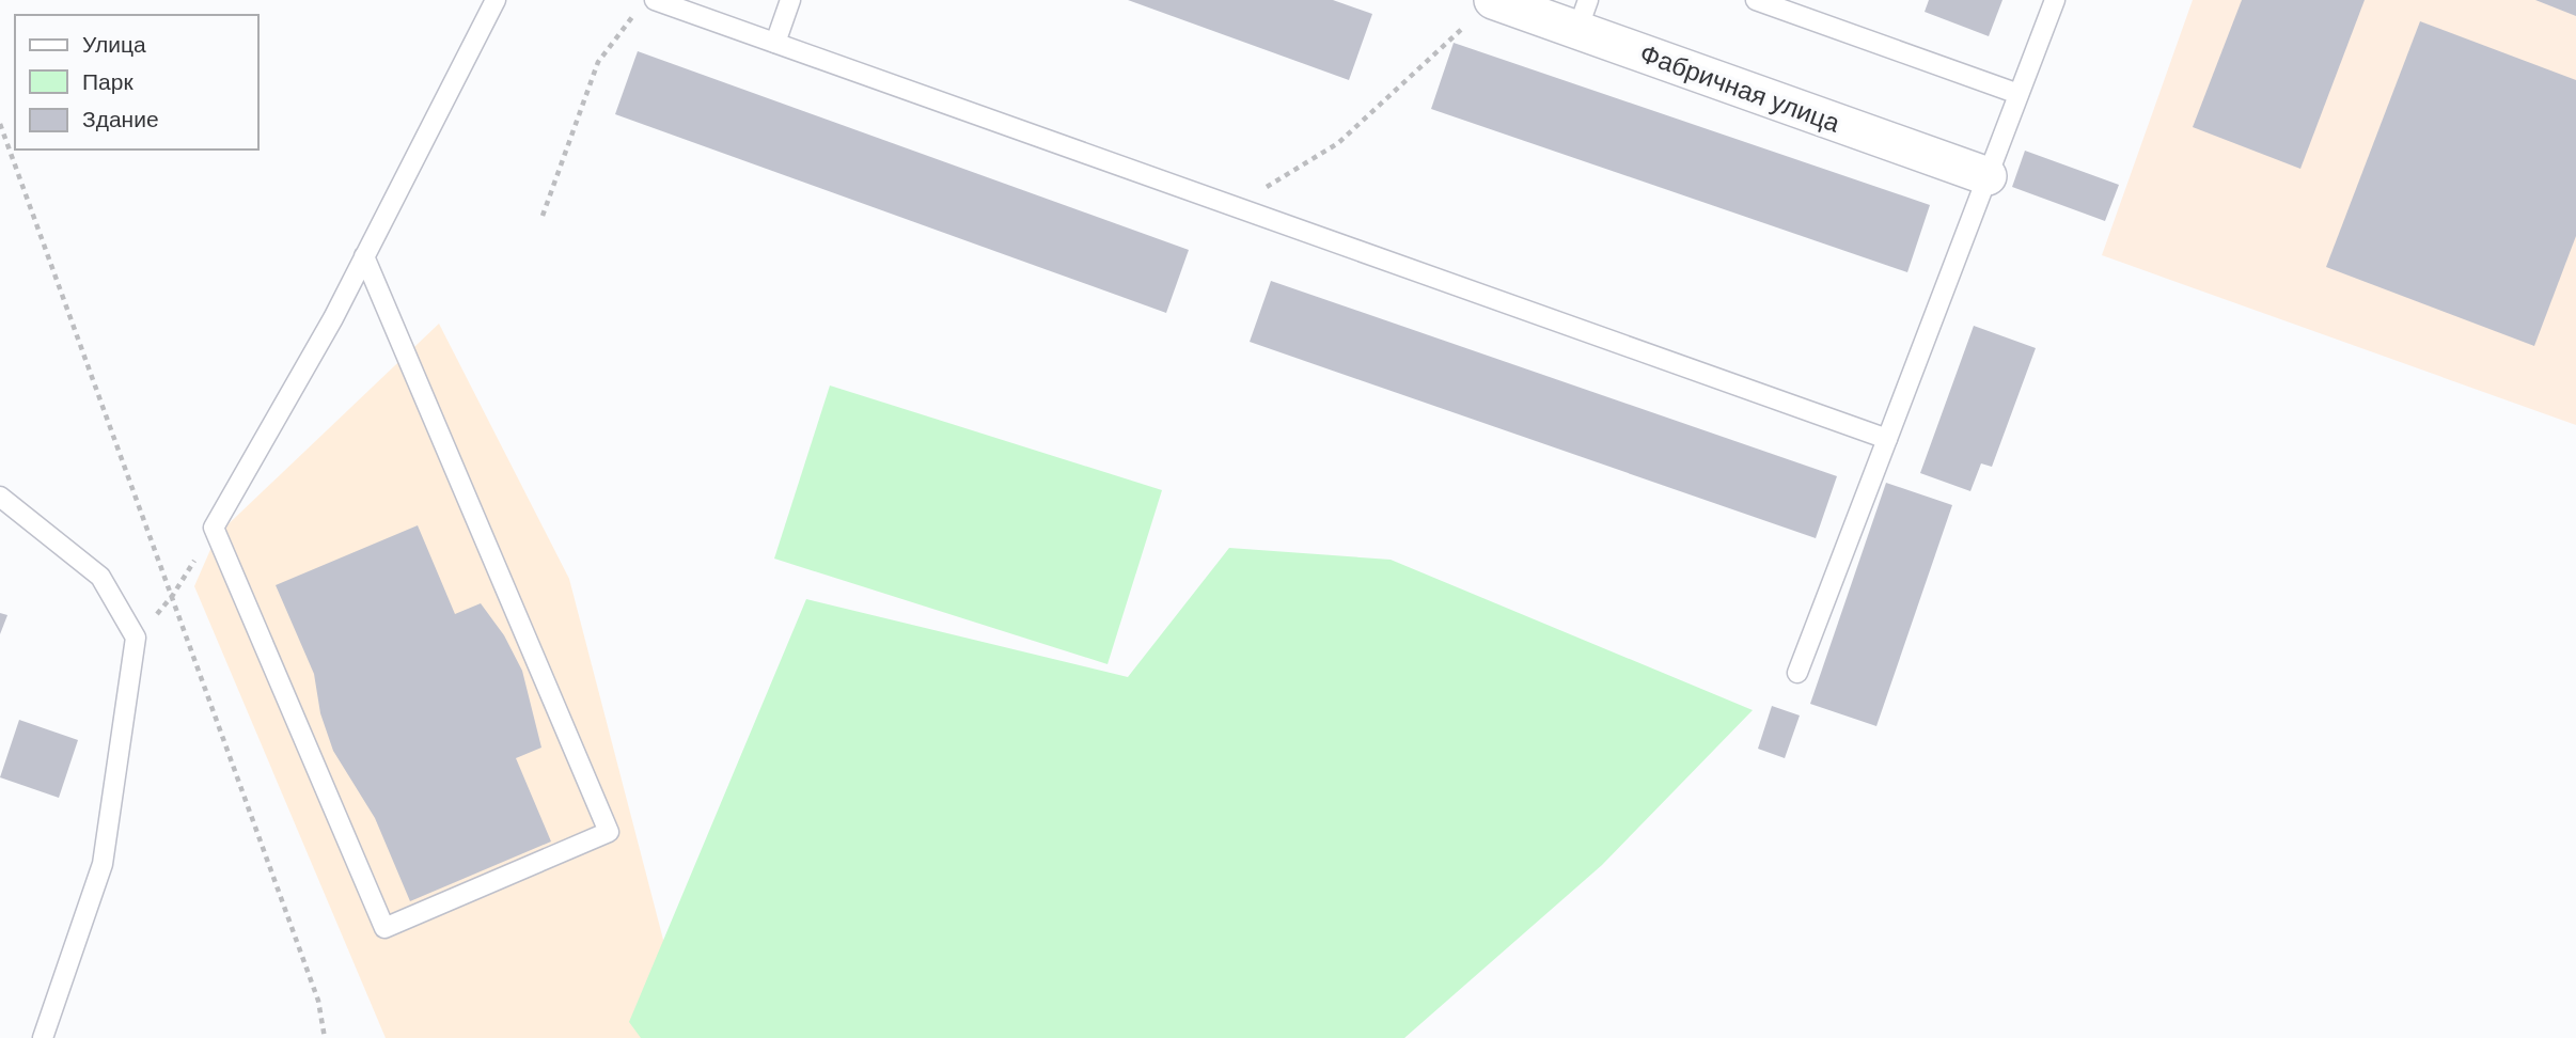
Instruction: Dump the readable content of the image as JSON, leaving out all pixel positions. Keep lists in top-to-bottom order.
{
  "streets": {
    "street": ["Фабричная улица"]
  },
  "legend": ["Улица", "Парк", "Здание"]
}
